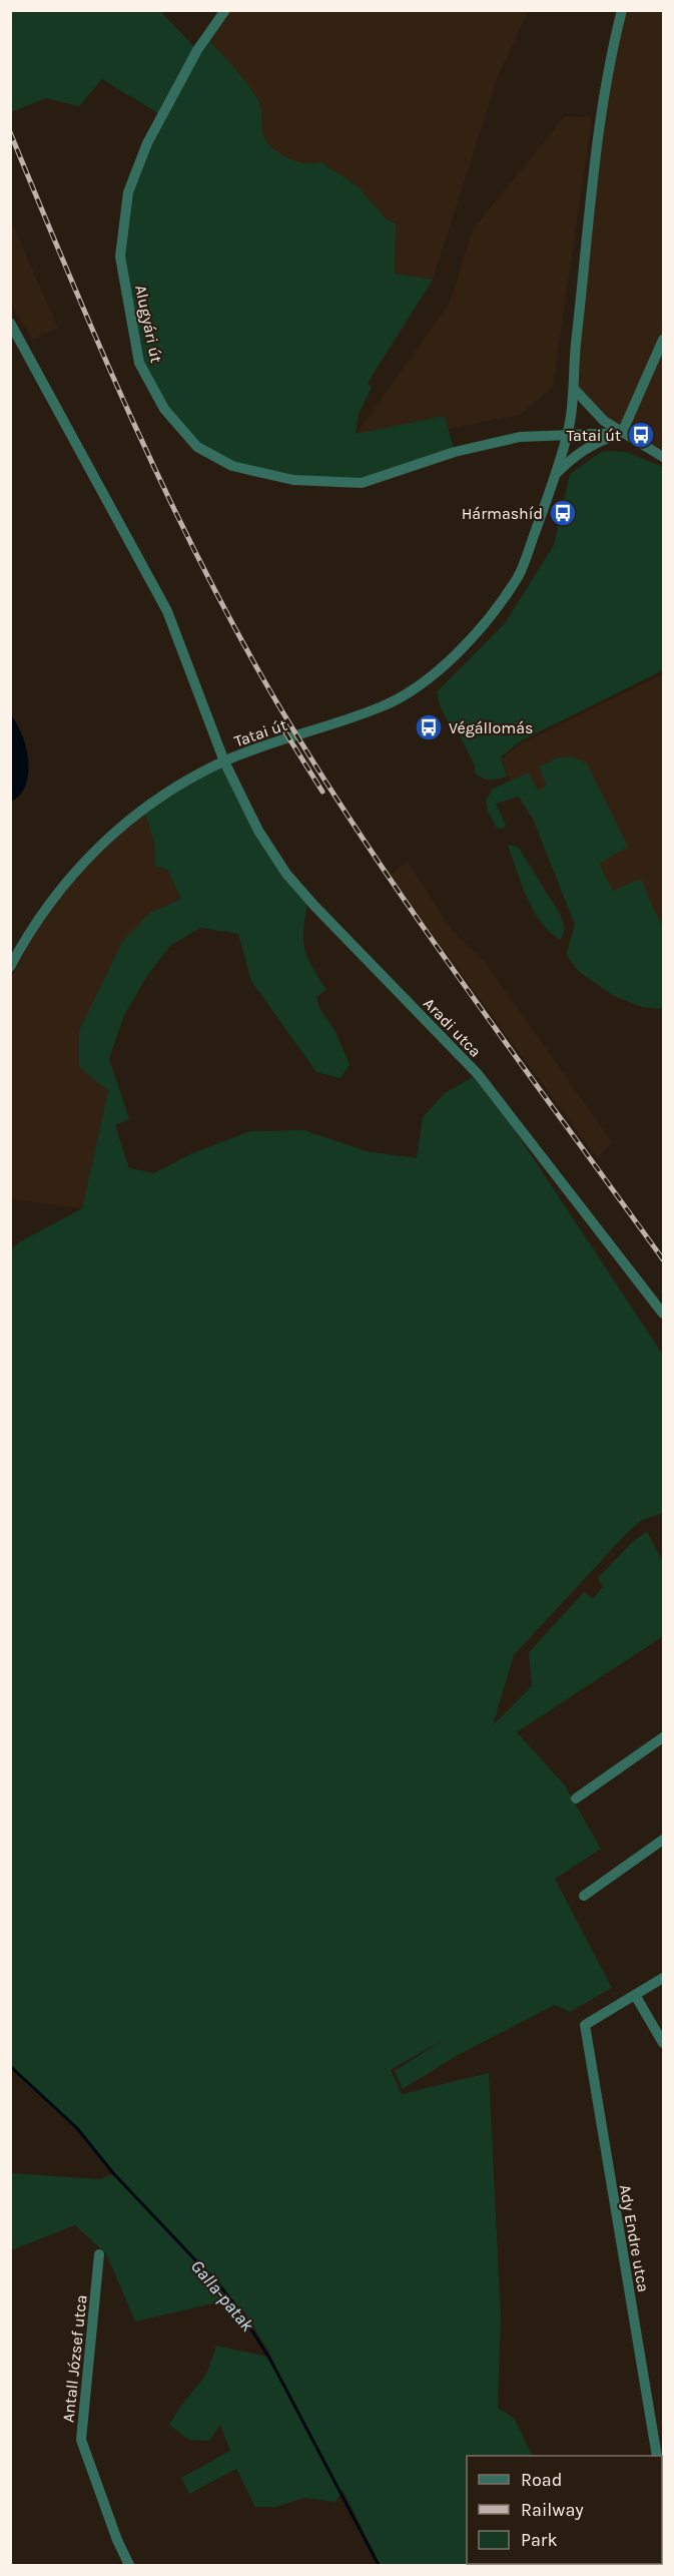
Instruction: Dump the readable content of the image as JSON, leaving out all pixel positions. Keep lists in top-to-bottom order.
{
  "streets": {
    "street": [
      "Alugyári út",
      "Tatai út",
      "Aradi utca",
      "Ady Endre utca",
      "Antall József utca"
    ]
  },
  "crossings": [
    ["Alugyári út", "Tatai út"],
    ["Tatai út", "Aradi utca"]
  ],
  "water": ["Galla-patak"],
  "places": {
    "bus stop": ["Tatai út", "Hármashíd", "Végállomás"]
  },
  "legend": ["Road", "Railway", "Park"]
}
